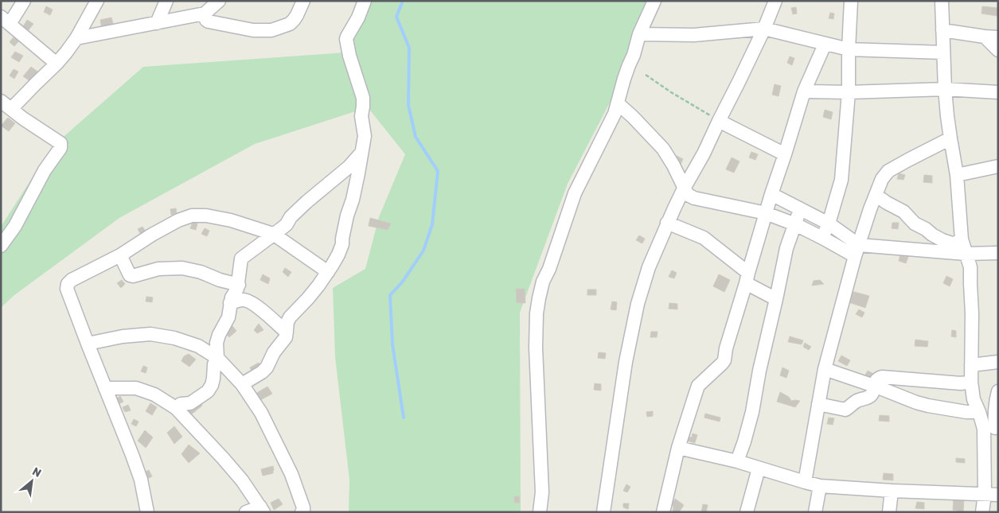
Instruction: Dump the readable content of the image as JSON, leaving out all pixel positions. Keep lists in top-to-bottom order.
{
  "north": "top right"
}
